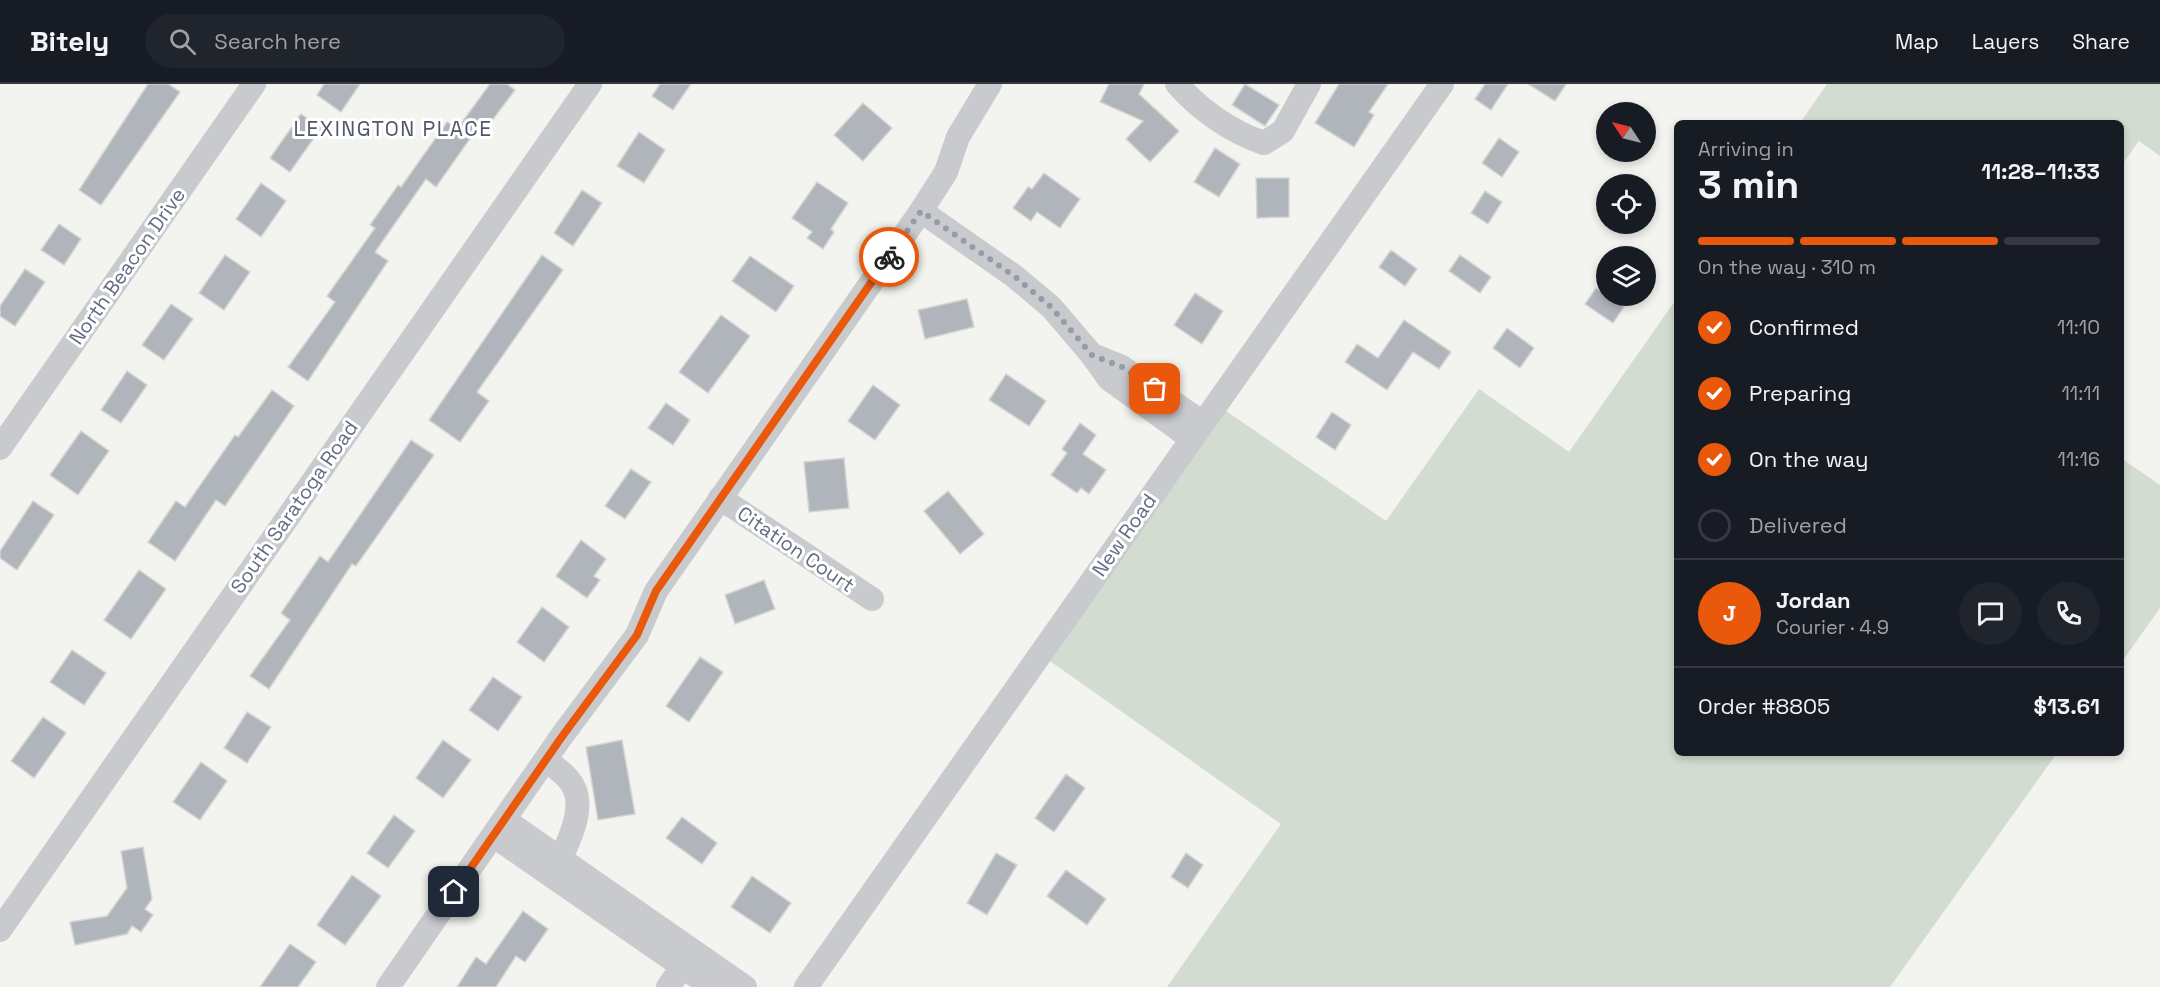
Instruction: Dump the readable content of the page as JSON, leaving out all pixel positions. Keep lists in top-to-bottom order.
{
  "streets": {
    "street": [
      "North Beacon Drive",
      "South Saratoga Road",
      "New Road",
      "Citation Court"
    ]
  },
  "districts": ["LEXINGTON PLACE"],
  "north": "top left",
  "page": {
    "header": "Bitely",
    "search": "Search here",
    "nav": ["Map", "Layers", "Share"],
    "heading": ["3 min", "Arriving in", "11:28–11:33"],
    "panel": [
      "Jordan",
      "Courier · 4.9",
      "Order #8805",
      "$13.61"
    ],
    "bar": "On the way · 310 m",
    "list": [
      ["Confirmed", "11:10"],
      ["Preparing", "11:11"],
      ["On the way", "11:16"],
      "Delivered"
    ],
    "round": "J"
  }
}
